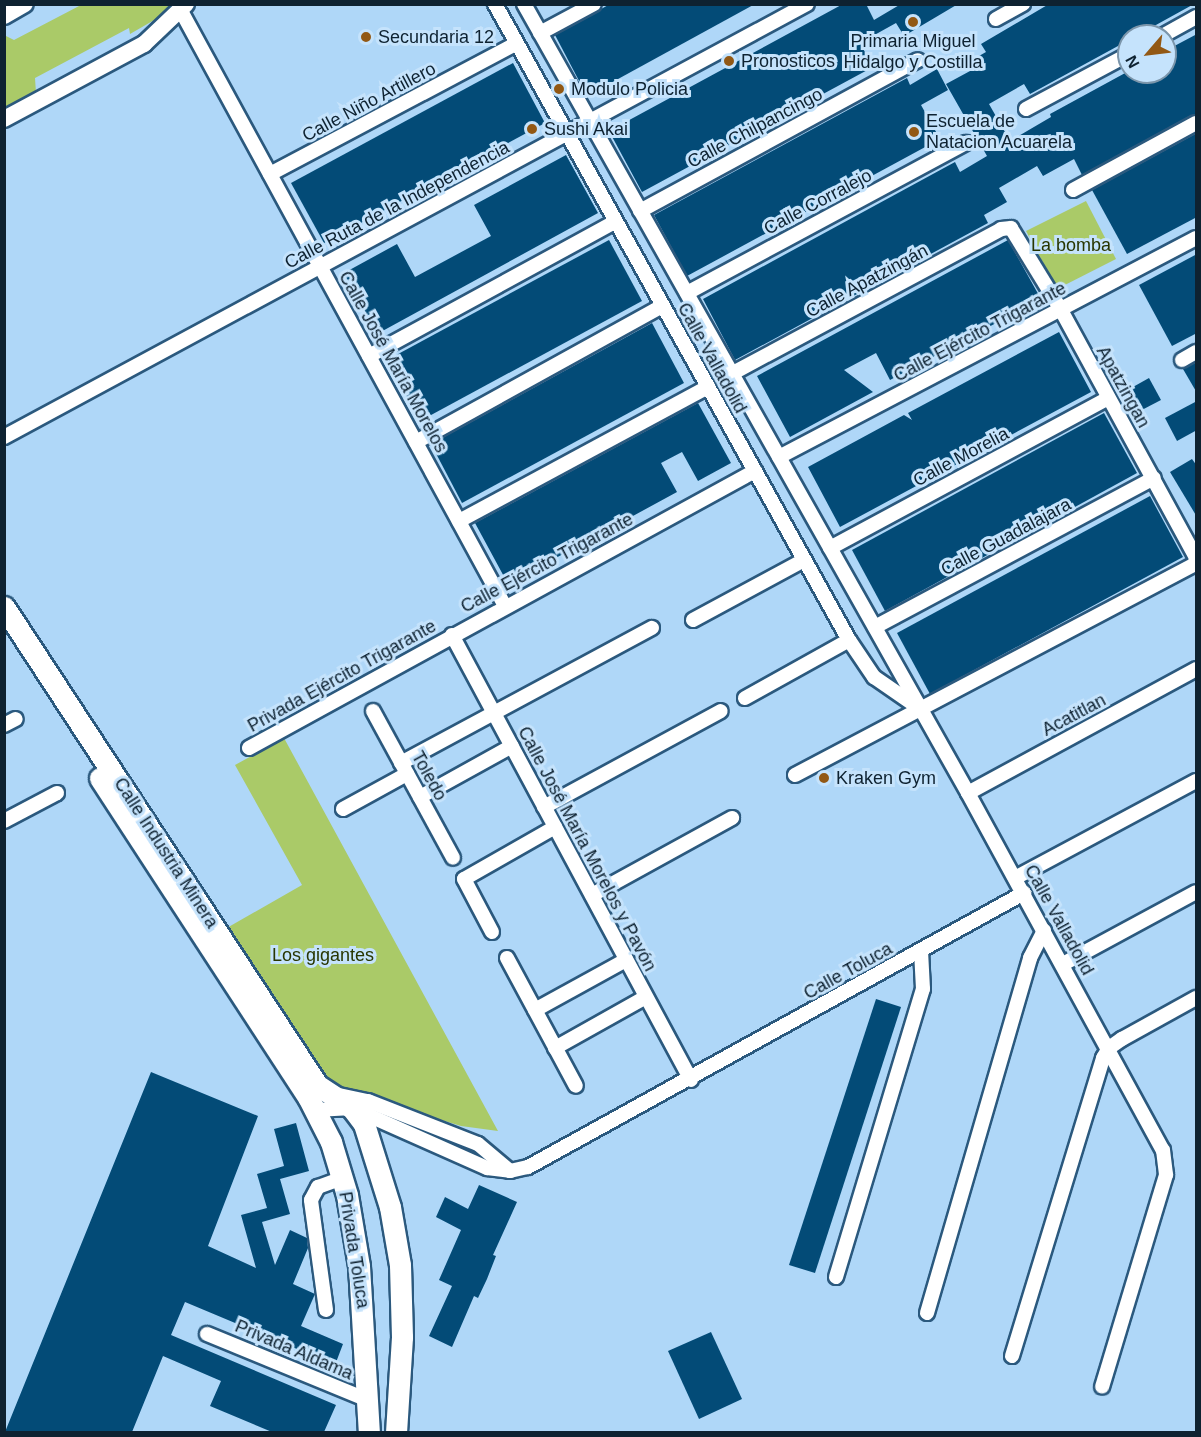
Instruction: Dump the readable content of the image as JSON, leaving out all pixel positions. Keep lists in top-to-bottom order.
{
  "streets": {
    "main road": ["Calle Industria Minera", "Privada Toluca"],
    "street": [
      "Calle Niño Artillero",
      "Calle Chilpancingo",
      "Calle Corralejo",
      "Calle Ruta de la Independencia",
      "Calle Apatzingán",
      "Calle Ejército Trigarante",
      "Calle Valladolid",
      "Calle José María Morelos",
      "Apatzingan",
      "Calle Morelia",
      "Calle Guadalajara",
      "Privada Ejército Trigarante",
      "Acatitlan",
      "Toledo",
      "Calle José María Morelos y Pavón",
      "Calle Toluca",
      "Privada Aldama"
    ]
  },
  "crossings": [
    ["Calle Niño Artillero", "Calle Valladolid"],
    ["Calle Niño Artillero", "Calle José María Morelos"],
    ["Calle Chilpancingo", "Calle Valladolid"],
    ["Calle Corralejo", "Calle Valladolid"],
    ["Calle Ruta de la Independencia", "Calle Valladolid"],
    ["Calle Ruta de la Independencia", "Calle José María Morelos"],
    ["Calle Apatzingán", "Calle Valladolid"],
    ["Calle Apatzingán", "Apatzingan"],
    ["Calle Ejército Trigarante", "Calle Valladolid"],
    ["Calle Ejército Trigarante", "Calle José María Morelos"],
    ["Calle Ejército Trigarante", "Apatzingan"],
    ["Calle Ejército Trigarante", "Privada Ejército Trigarante"],
    ["Calle Ejército Trigarante", "Calle José María Morelos y Pavón"],
    ["Calle Valladolid", "Apatzingan"],
    ["Calle Valladolid", "Calle Morelia"],
    ["Calle Valladolid", "Calle Guadalajara"],
    ["Calle Valladolid", "Acatitlan"],
    ["Calle Valladolid", "Calle Toluca"],
    ["Apatzingan", "Calle Morelia"],
    ["Apatzingan", "Calle Guadalajara"],
    ["Privada Ejército Trigarante", "Calle José María Morelos y Pavón"],
    ["Calle José María Morelos y Pavón", "Calle Toluca"],
    ["Calle Industria Minera", "Privada Toluca"],
    ["Privada Toluca", "Privada Aldama"]
  ],
  "parks": ["La bomba", "Los gigantes"],
  "places": [
    "Primaria Miguel Hidalgo y Costilla",
    "Secundaria 12",
    "Pronosticos",
    "Modulo Policia",
    "Sushi Akai",
    "Escuela de Natacion Acuarela",
    "Kraken Gym"
  ],
  "north": "bottom left"
}
